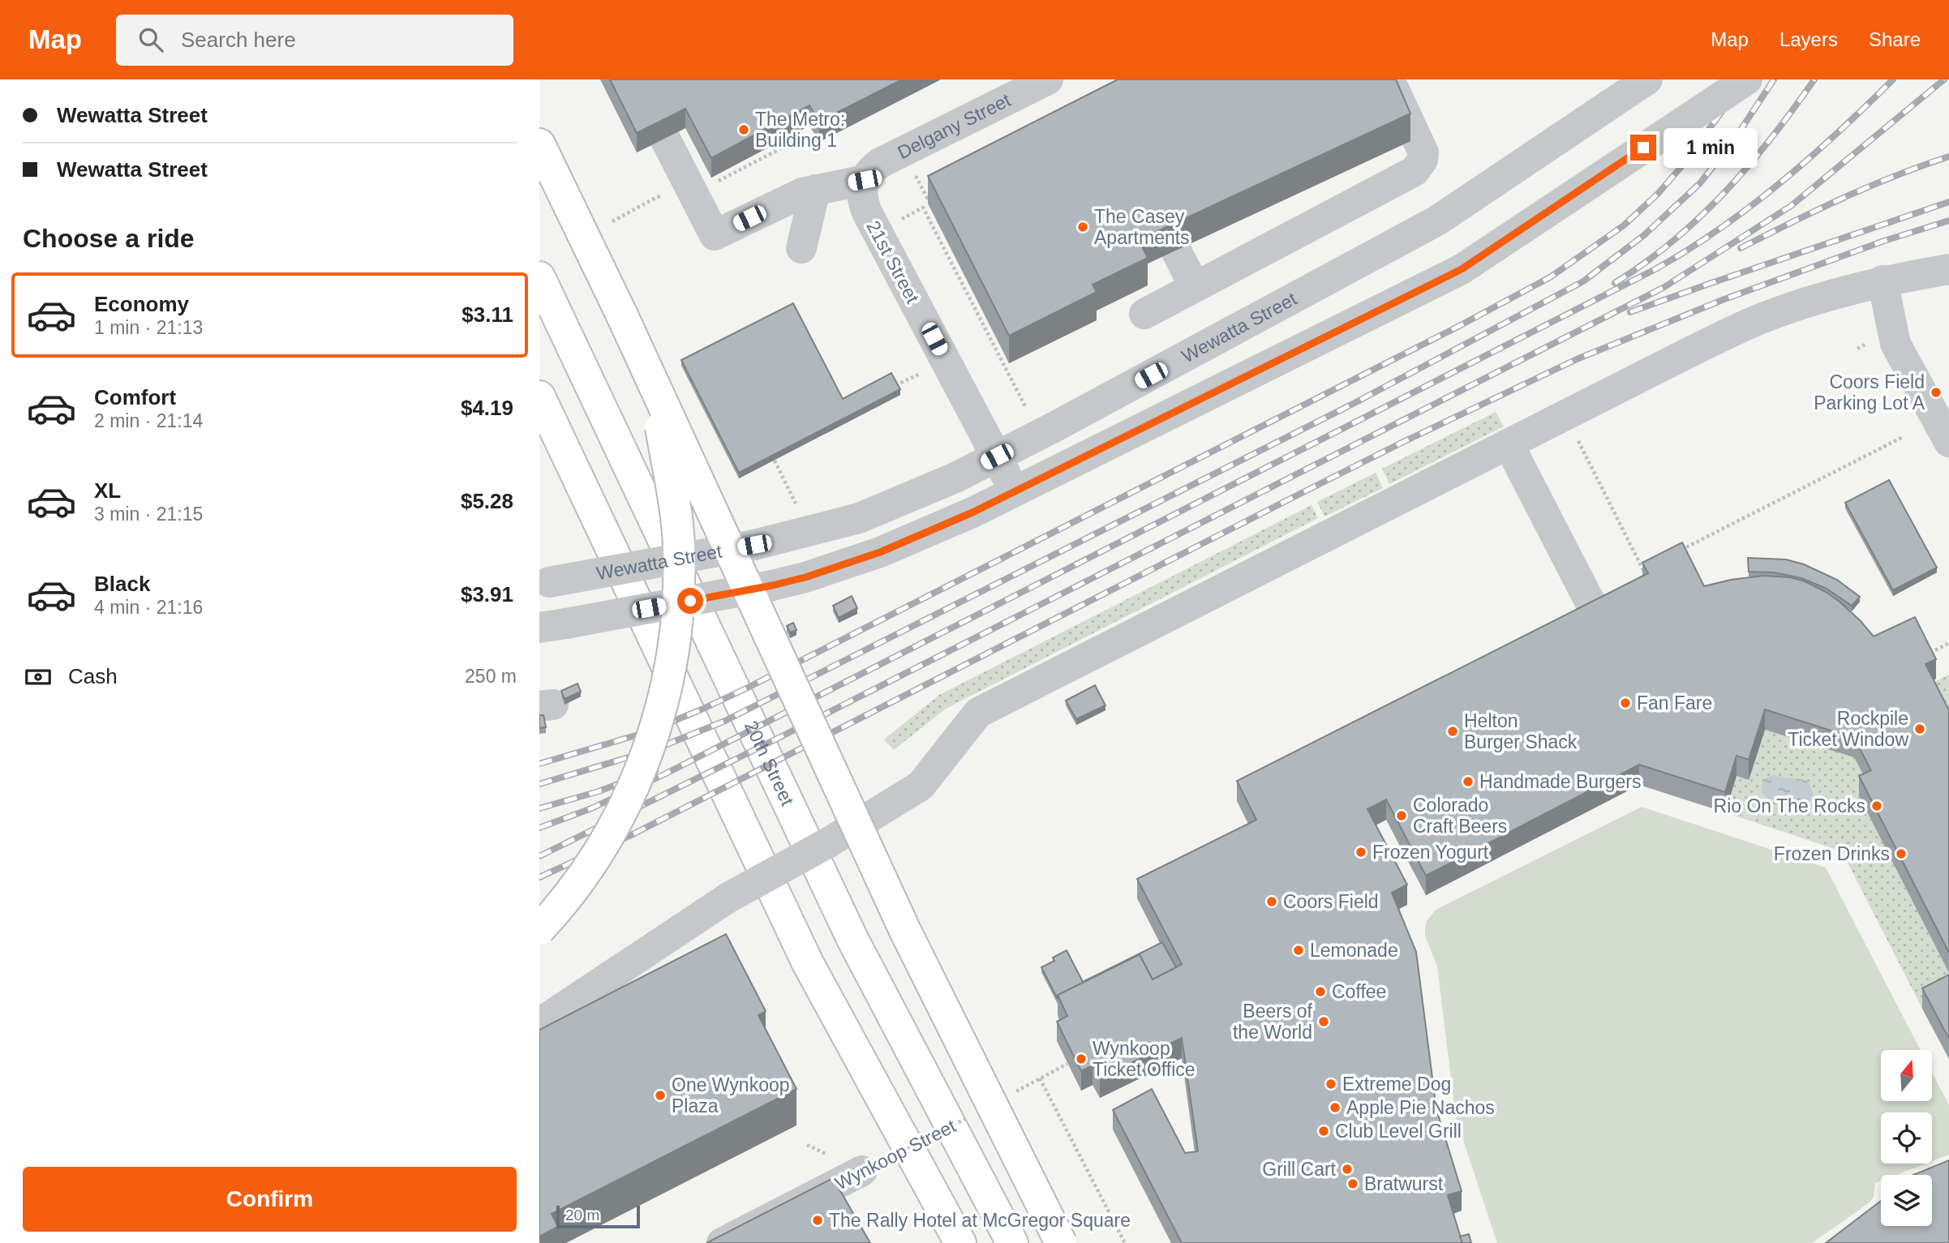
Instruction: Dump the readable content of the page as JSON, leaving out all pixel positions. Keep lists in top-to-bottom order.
{
  "streets": {
    "main road": ["20th Street"],
    "street": [
      "Delgany Street",
      "21st Street",
      "Wewatta Street",
      "Wynkoop Street"
    ]
  },
  "crossings": [
    ["Delgany Street", "21st Street"],
    ["21st Street", "Wewatta Street"]
  ],
  "places": [
    "The Metro: Building 1",
    "The Casey Apartments",
    "Coors Field Parking Lot A",
    "Fan Fare",
    "Rockpile Ticket Window",
    "Helton Burger Shack",
    "Handmade Burgers",
    "Rio On The Rocks",
    "Colorado Craft Beers",
    "Frozen Yogurt",
    "Frozen Drinks",
    "Coors Field",
    "Lemonade",
    "Coffee",
    "Beers of the World",
    "Wynkoop Ticket Office",
    "Extreme Dog",
    "One Wynkoop Plaza",
    "Apple Pie Nachos",
    "Club Level Grill",
    "Grill Cart",
    "Bratwurst",
    "The Rally Hotel at McGregor Square"
  ],
  "scale_bar": "20 m",
  "north": "top",
  "page": {
    "header": "Map",
    "search": "Search here",
    "nav": ["Map", "Layers", "Share"],
    "banner": ["Wewatta Street", "Wewatta Street"],
    "bubble": "1 min",
    "heading": "Choose a ride",
    "list": [
      {
        "name": "Economy",
        "note": "1 min · 21:13",
        "value": "$3.11"
      },
      {
        "name": "Comfort",
        "note": "2 min · 21:14",
        "value": "$4.19"
      },
      {
        "name": "XL",
        "note": "3 min · 21:15",
        "value": "$5.28"
      },
      {
        "name": "Black",
        "note": "4 min · 21:16",
        "value": "$3.91"
      }
    ],
    "pay": ["Cash", "250 m"],
    "buttons": "Confirm",
    "scale": "20 m"
  }
}
